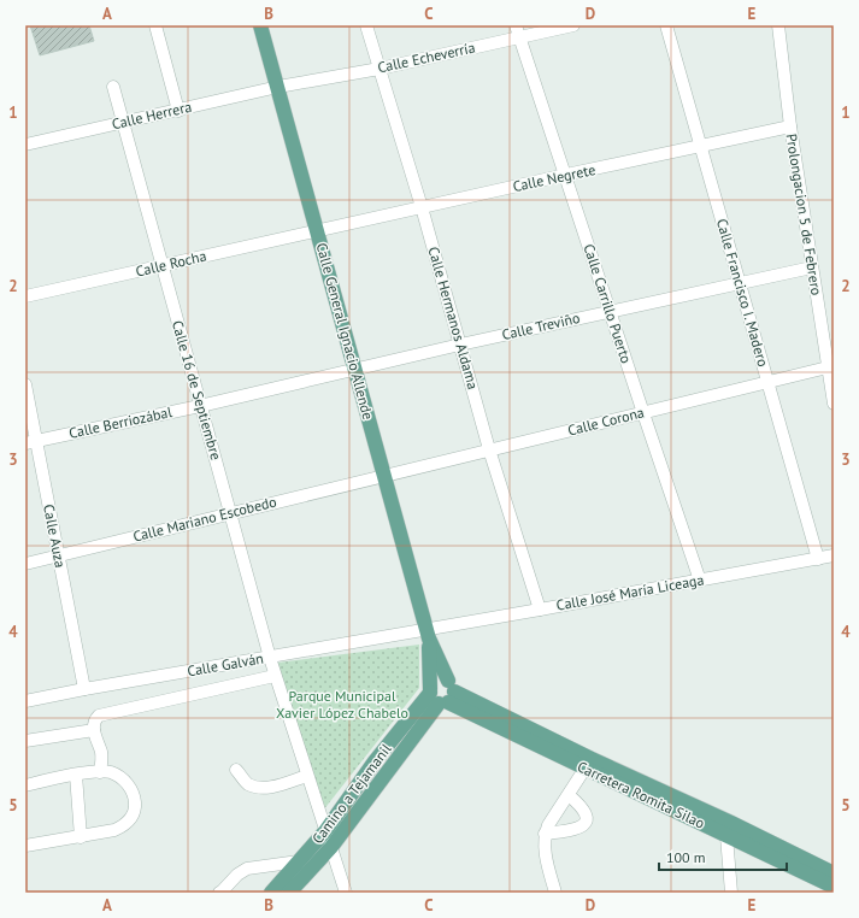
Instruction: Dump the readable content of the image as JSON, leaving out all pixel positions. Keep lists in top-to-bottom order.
{
  "streets": {
    "main road": ["Calle General Ignacio Allende", "Camino a Tejamanil", "Carretera Romita Silao"],
    "street": [
      "Calle Echeverría",
      "Calle Herrera",
      "Calle Negrete",
      "Prolongacion 5 de Febrero",
      "Calle Rocha",
      "Calle Francisco I. Madero",
      "Calle Carrillo Puerto",
      "Calle Hermanos Aldama",
      "Calle Treviño",
      "Calle 16 de Septiembre",
      "Calle Corona",
      "Calle Berriozábal",
      "Calle Mariano Escobedo",
      "Calle Auza",
      "Calle José María Liceaga",
      "Calle Galván"
    ]
  },
  "crossings": [
    ["Calle Echeverría", "Calle Herrera"],
    ["Calle Echeverría", "Calle Carrillo Puerto"],
    ["Calle Echeverría", "Calle Hermanos Aldama"],
    ["Calle Echeverría", "Calle General Ignacio Allende"],
    ["Calle Herrera", "Calle General Ignacio Allende"],
    ["Calle Herrera", "Calle 16 de Septiembre"],
    ["Calle Negrete", "Prolongacion 5 de Febrero"],
    ["Calle Negrete", "Calle Rocha"],
    ["Calle Negrete", "Calle Francisco I. Madero"],
    ["Calle Negrete", "Calle Carrillo Puerto"],
    ["Calle Negrete", "Calle Hermanos Aldama"],
    ["Calle Negrete", "Calle General Ignacio Allende"],
    ["Prolongacion 5 de Febrero", "Calle Treviño"],
    ["Prolongacion 5 de Febrero", "Calle Corona"],
    ["Calle Rocha", "Calle General Ignacio Allende"],
    ["Calle Rocha", "Calle 16 de Septiembre"],
    ["Calle Francisco I. Madero", "Calle Treviño"],
    ["Calle Francisco I. Madero", "Calle Corona"],
    ["Calle Francisco I. Madero", "Calle José María Liceaga"],
    ["Calle Carrillo Puerto", "Calle Treviño"],
    ["Calle Carrillo Puerto", "Calle Corona"],
    ["Calle Carrillo Puerto", "Calle José María Liceaga"],
    ["Calle Hermanos Aldama", "Calle Treviño"],
    ["Calle Hermanos Aldama", "Calle Corona"],
    ["Calle Hermanos Aldama", "Calle José María Liceaga"],
    ["Calle Treviño", "Calle General Ignacio Allende"],
    ["Calle Treviño", "Calle Berriozábal"],
    ["Calle General Ignacio Allende", "Calle Corona"],
    ["Calle General Ignacio Allende", "Calle Berriozábal"],
    ["Calle General Ignacio Allende", "Calle Mariano Escobedo"],
    ["Calle General Ignacio Allende", "Calle José María Liceaga"],
    ["Calle General Ignacio Allende", "Calle Galván"],
    ["Calle General Ignacio Allende", "Camino a Tejamanil"],
    ["Calle General Ignacio Allende", "Carretera Romita Silao"],
    ["Calle 16 de Septiembre", "Calle Berriozábal"],
    ["Calle 16 de Septiembre", "Calle Mariano Escobedo"],
    ["Calle 16 de Septiembre", "Calle Galván"],
    ["Calle 16 de Septiembre", "Camino a Tejamanil"],
    ["Calle Corona", "Calle Mariano Escobedo"],
    ["Calle Berriozábal", "Calle Auza"],
    ["Calle Mariano Escobedo", "Calle Auza"],
    ["Calle Auza", "Calle Galván"],
    ["Calle José María Liceaga", "Calle Galván"],
    ["Camino a Tejamanil", "Carretera Romita Silao"]
  ],
  "parks": ["Parque Municipal Xavier López Chabelo"],
  "scale_bar": "100 m",
  "grid": {
    "columns": [
      "A",
      "B",
      "C",
      "D",
      "E"
    ],
    "rows": [
      "1",
      "2",
      "3",
      "4",
      "5"
    ]
  }
}
